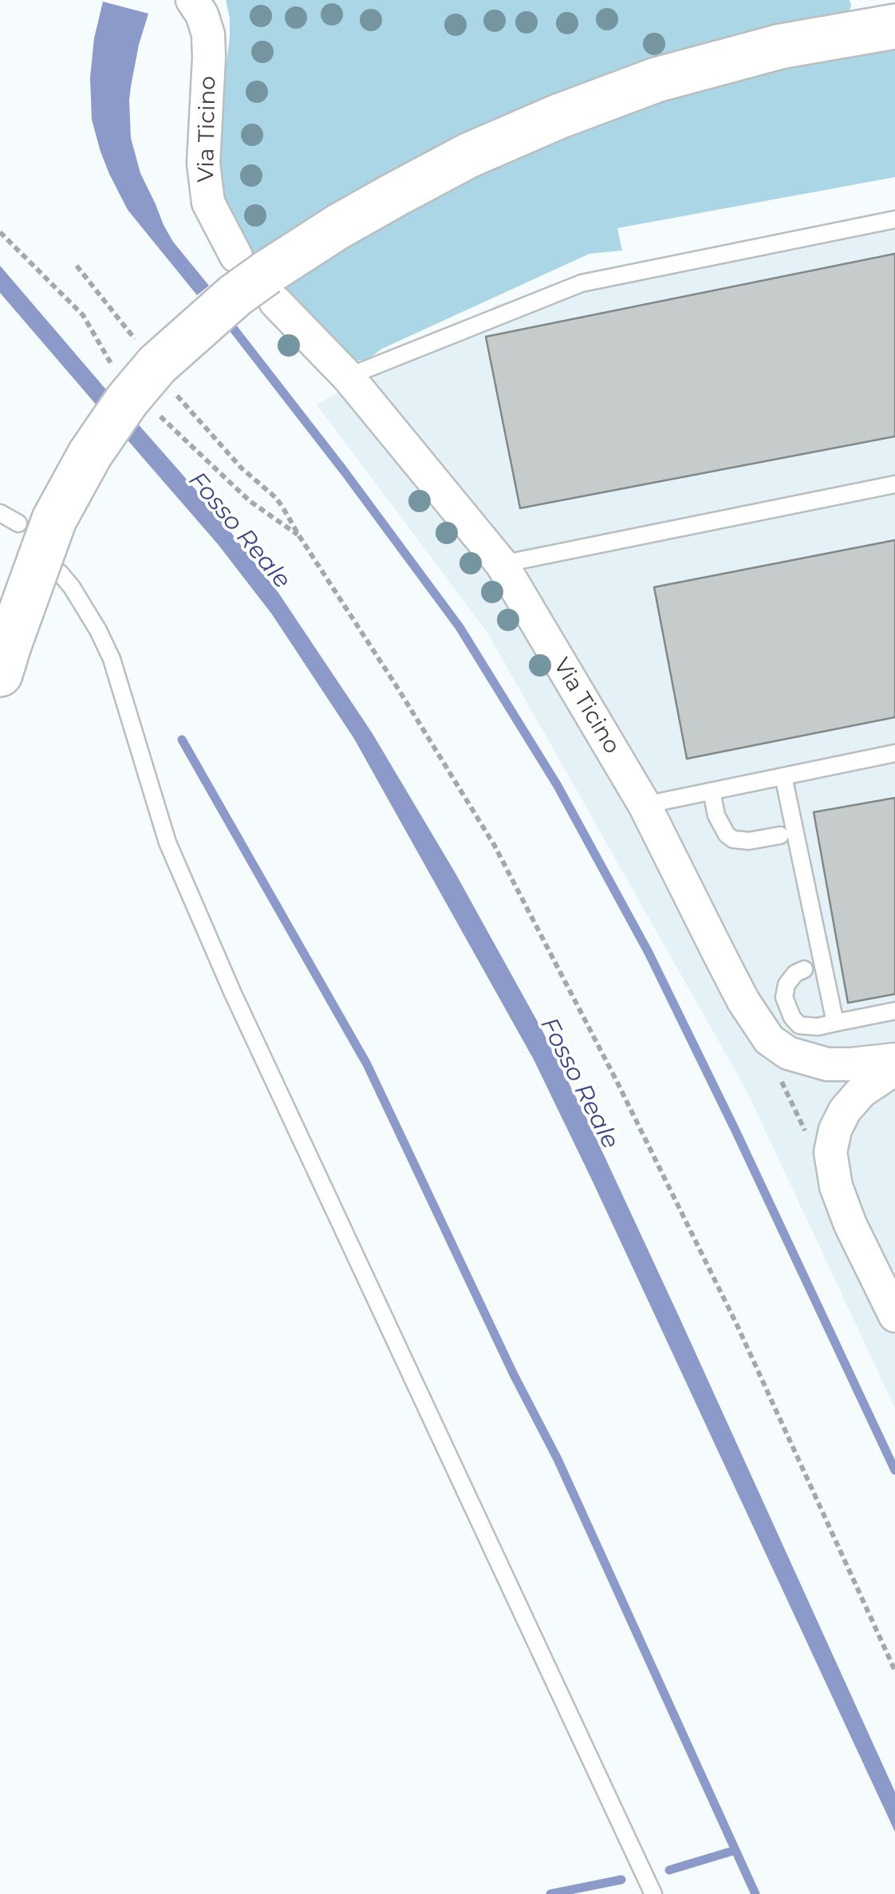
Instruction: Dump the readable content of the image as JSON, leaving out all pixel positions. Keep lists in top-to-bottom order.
{
  "streets": {
    "street": ["Via Ticino"]
  },
  "water": ["Fosso Reale"]
}
